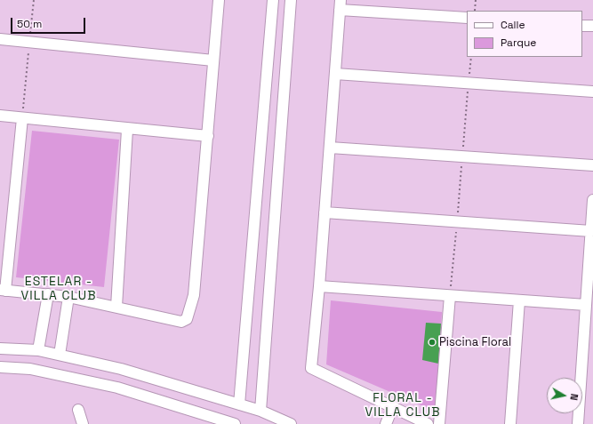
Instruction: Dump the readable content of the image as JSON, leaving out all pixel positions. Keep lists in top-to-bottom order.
{
  "districts": ["ESTELAR - VILLA CLUB", "FLORAL - VILLA CLUB"],
  "places": ["Piscina Floral"],
  "legend": ["Calle", "Parque"],
  "scale_bar": "50 m",
  "north": "right"
}
